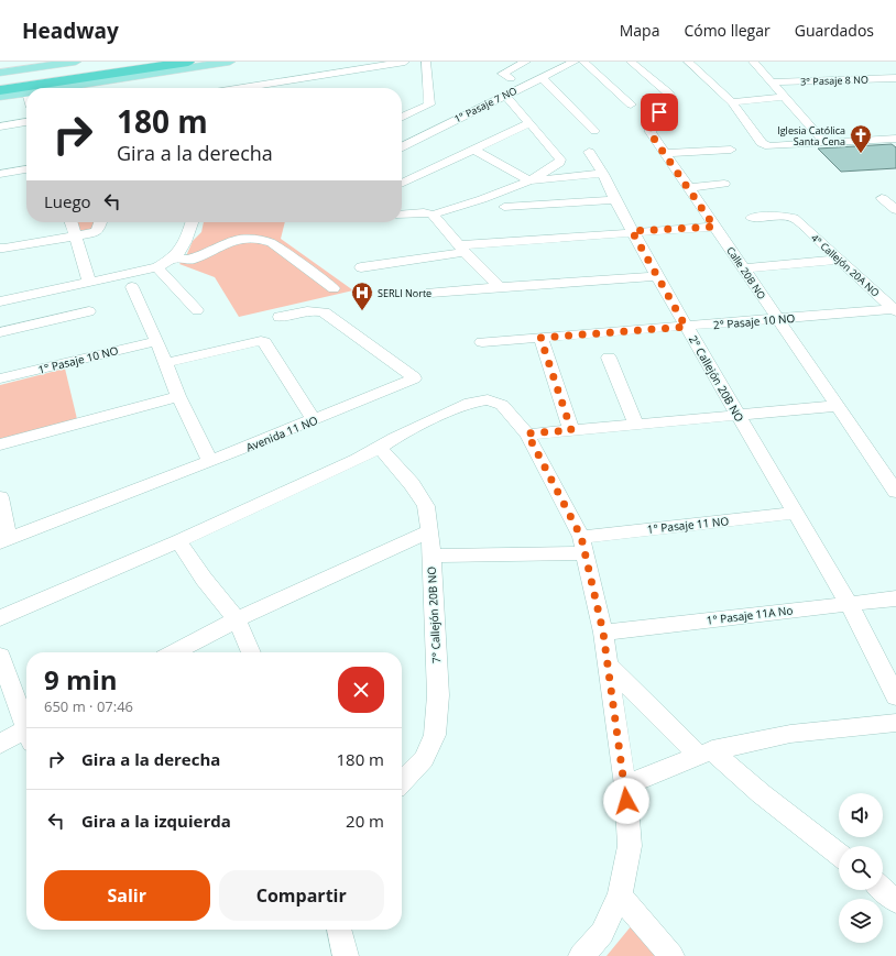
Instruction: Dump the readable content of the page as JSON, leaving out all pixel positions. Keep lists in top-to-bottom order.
{
  "streets": {
    "street": [
      "3° Pasaje 8 NO",
      "1° Pasaje 7 NO",
      "4° Callejón 20A NO",
      "Calle 20B NO",
      "2° Pasaje 10 NO",
      "1° Pasaje 10 NO",
      "2° Callejón 20B NO",
      "Avenida 11 NO",
      "1° Pasaje 11 NO",
      "7° Callejón 20B NO",
      "1° Pasaje 11A No"
    ]
  },
  "crossings": [
    ["4° Callejón 20A NO", "2° Pasaje 10 NO"],
    ["Calle 20B NO", "2° Pasaje 10 NO"],
    ["2° Pasaje 10 NO", "2° Callejón 20B NO"],
    ["2° Callejón 20B NO", "1° Pasaje 11 NO"],
    ["2° Callejón 20B NO", "1° Pasaje 11A No"],
    ["1° Pasaje 11 NO", "7° Callejón 20B NO"]
  ],
  "places": {
    "church": ["Iglesia Católica Santa Cena"],
    "hospital": ["SERLI Norte"]
  },
  "page": {
    "header": "Headway",
    "nav": ["Mapa", "Cómo llegar", "Guardados"],
    "turn": ["180 m", "Gira a la derecha"],
    "then": "Luego",
    "heading": ["9 min", "650 m · 07:46"],
    "list": [
      {
        "name": "Gira a la derecha",
        "value": "180 m"
      },
      {
        "name": "Gira a la izquierda",
        "value": "20 m"
      }
    ],
    "buttons": ["Salir", "Compartir"]
  }
}
